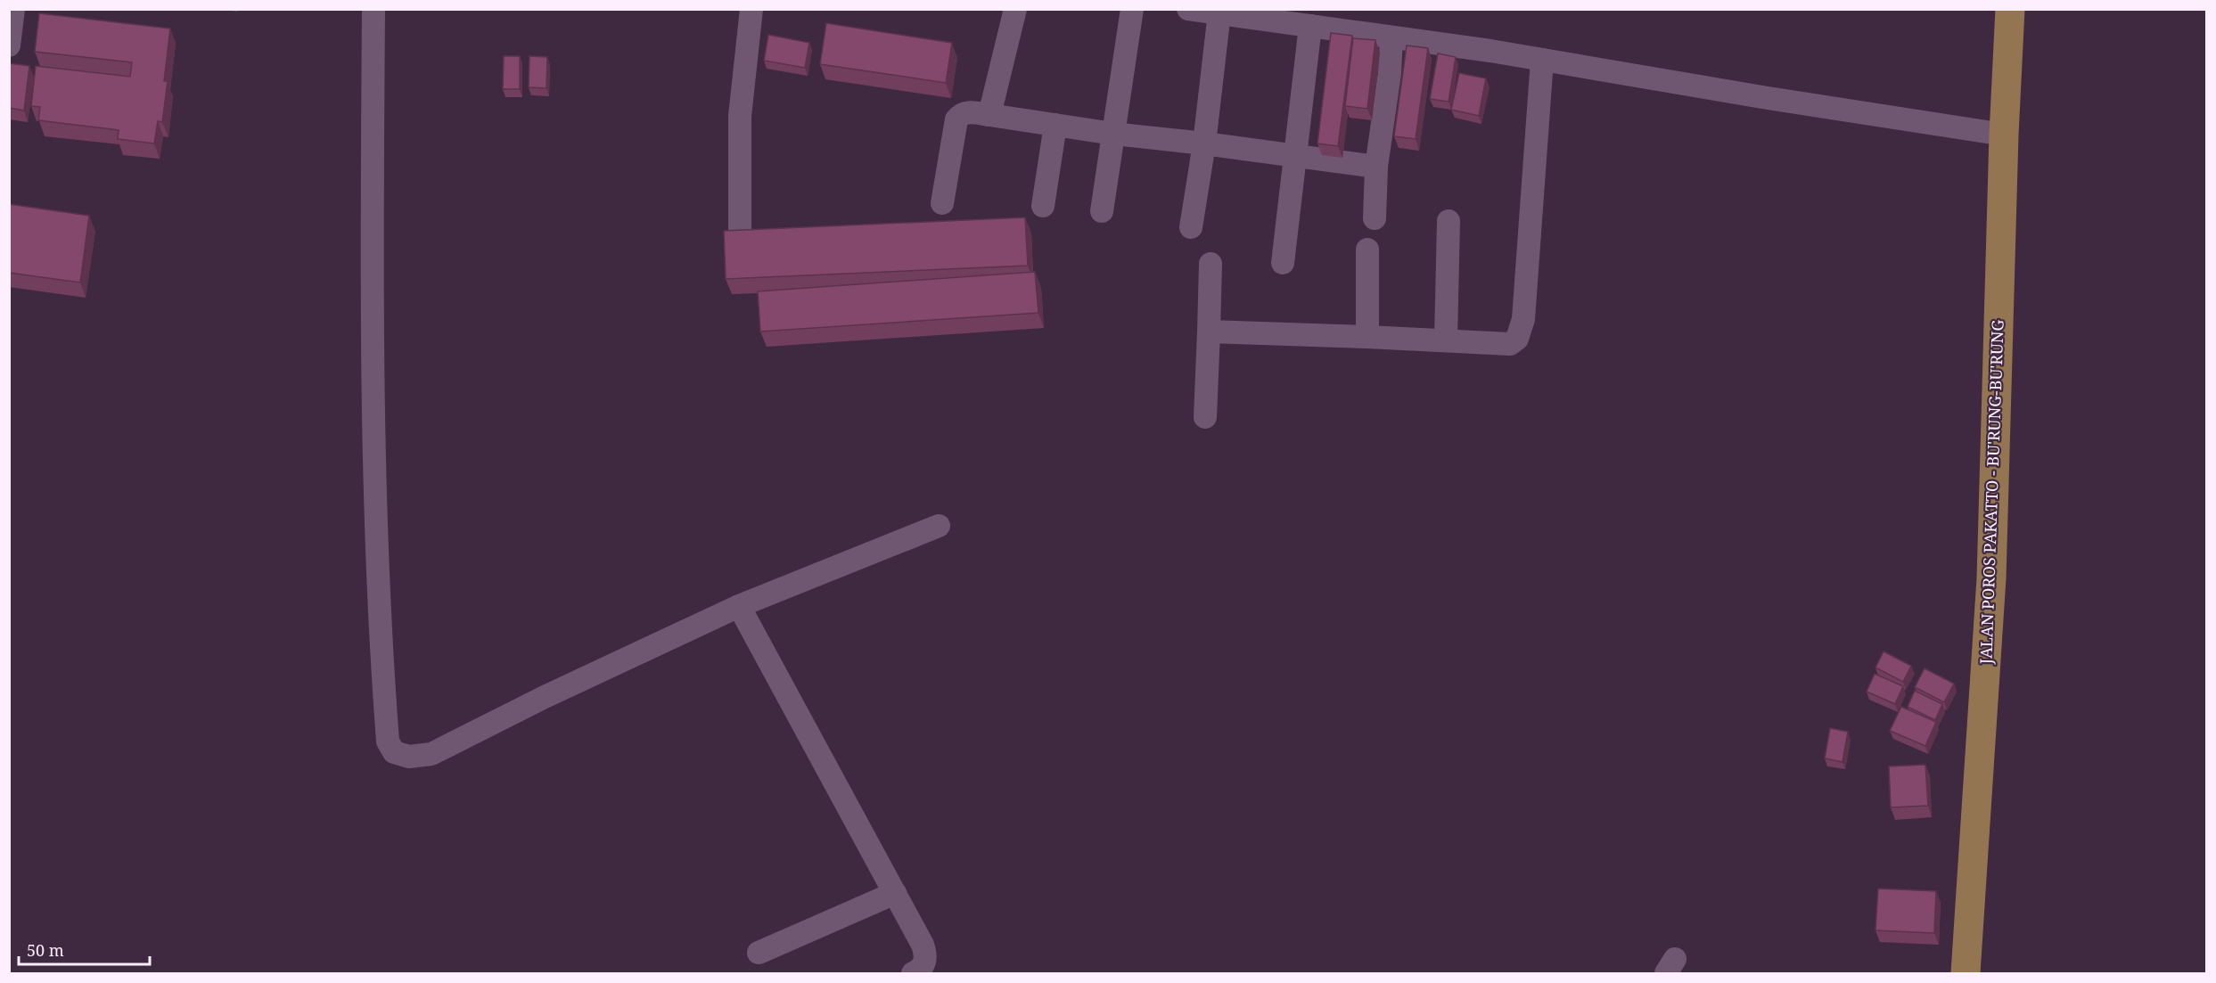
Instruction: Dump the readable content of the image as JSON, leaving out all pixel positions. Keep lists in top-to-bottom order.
{
  "streets": {
    "main road": ["JALAN POROS PAKATTO - BU'RUNG-BU'RUNG"]
  },
  "scale_bar": "50 m"
}
